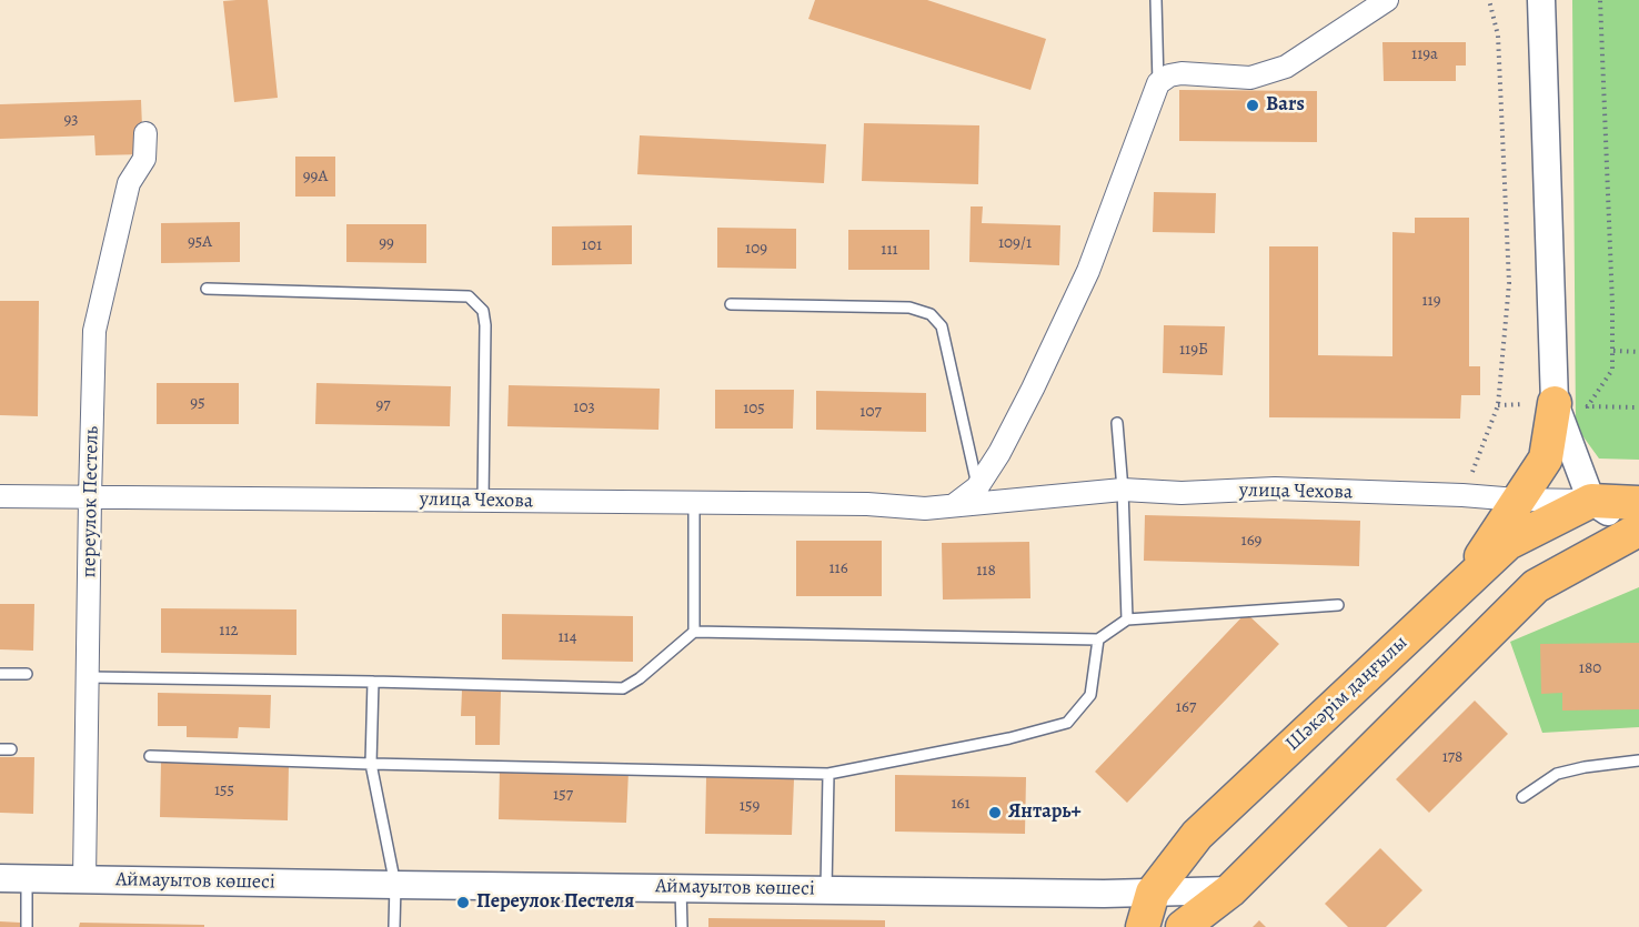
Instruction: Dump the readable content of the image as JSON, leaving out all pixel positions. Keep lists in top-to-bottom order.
{
  "streets": {
    "main road": ["улица Чехова", "Шәкәрім даңғылы"],
    "street": ["переулок Пестель", "Аймауытов көшесі"]
  },
  "crossings": [
    ["улица Чехова", "переулок Пестель"],
    ["улица Чехова", "Шәкәрім даңғылы"],
    ["переулок Пестель", "Аймауытов көшесі"],
    ["Шәкәрім даңғылы", "Аймауытов көшесі"]
  ],
  "places": ["Bars", "Янтарь+", "Переулок Пестеля"],
  "house_numbers": [
    "119а",
    "93",
    "99А",
    "95А",
    "99",
    "109/1",
    "101",
    "109",
    "111",
    "119",
    "119Б",
    "95",
    "97",
    "103",
    "105",
    "107",
    "169",
    "116",
    "118",
    "112",
    "114",
    "180",
    "167",
    "178",
    "155",
    "157",
    "161",
    "159"
  ]
}
